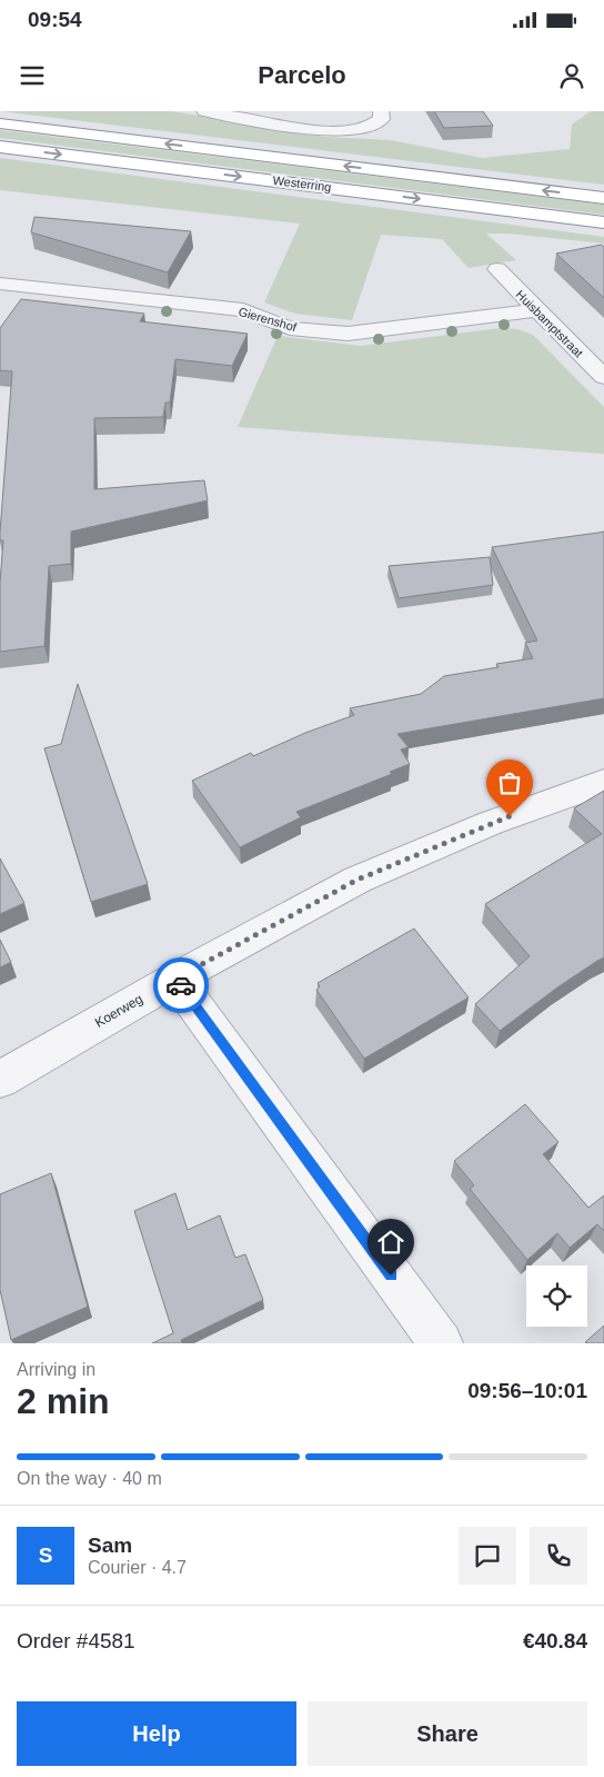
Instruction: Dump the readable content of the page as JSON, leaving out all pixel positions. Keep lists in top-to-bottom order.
{
  "streets": {
    "highway": ["Westerring"],
    "street": ["Gierenshof", "Huisbamptstraat", "Koerweg"]
  },
  "crossings": [
    ["Gierenshof", "Huisbamptstraat"]
  ],
  "page": {
    "status": "09:54",
    "header": "Parcelo",
    "heading": ["2 min", "Arriving in", "09:56–10:01"],
    "panel": [
      "Sam",
      "Courier · 4.7",
      "Order #4581",
      "€40.84"
    ],
    "bar": "On the way · 40 m",
    "round": "S",
    "buttons": ["Help", "Share"]
  }
}
